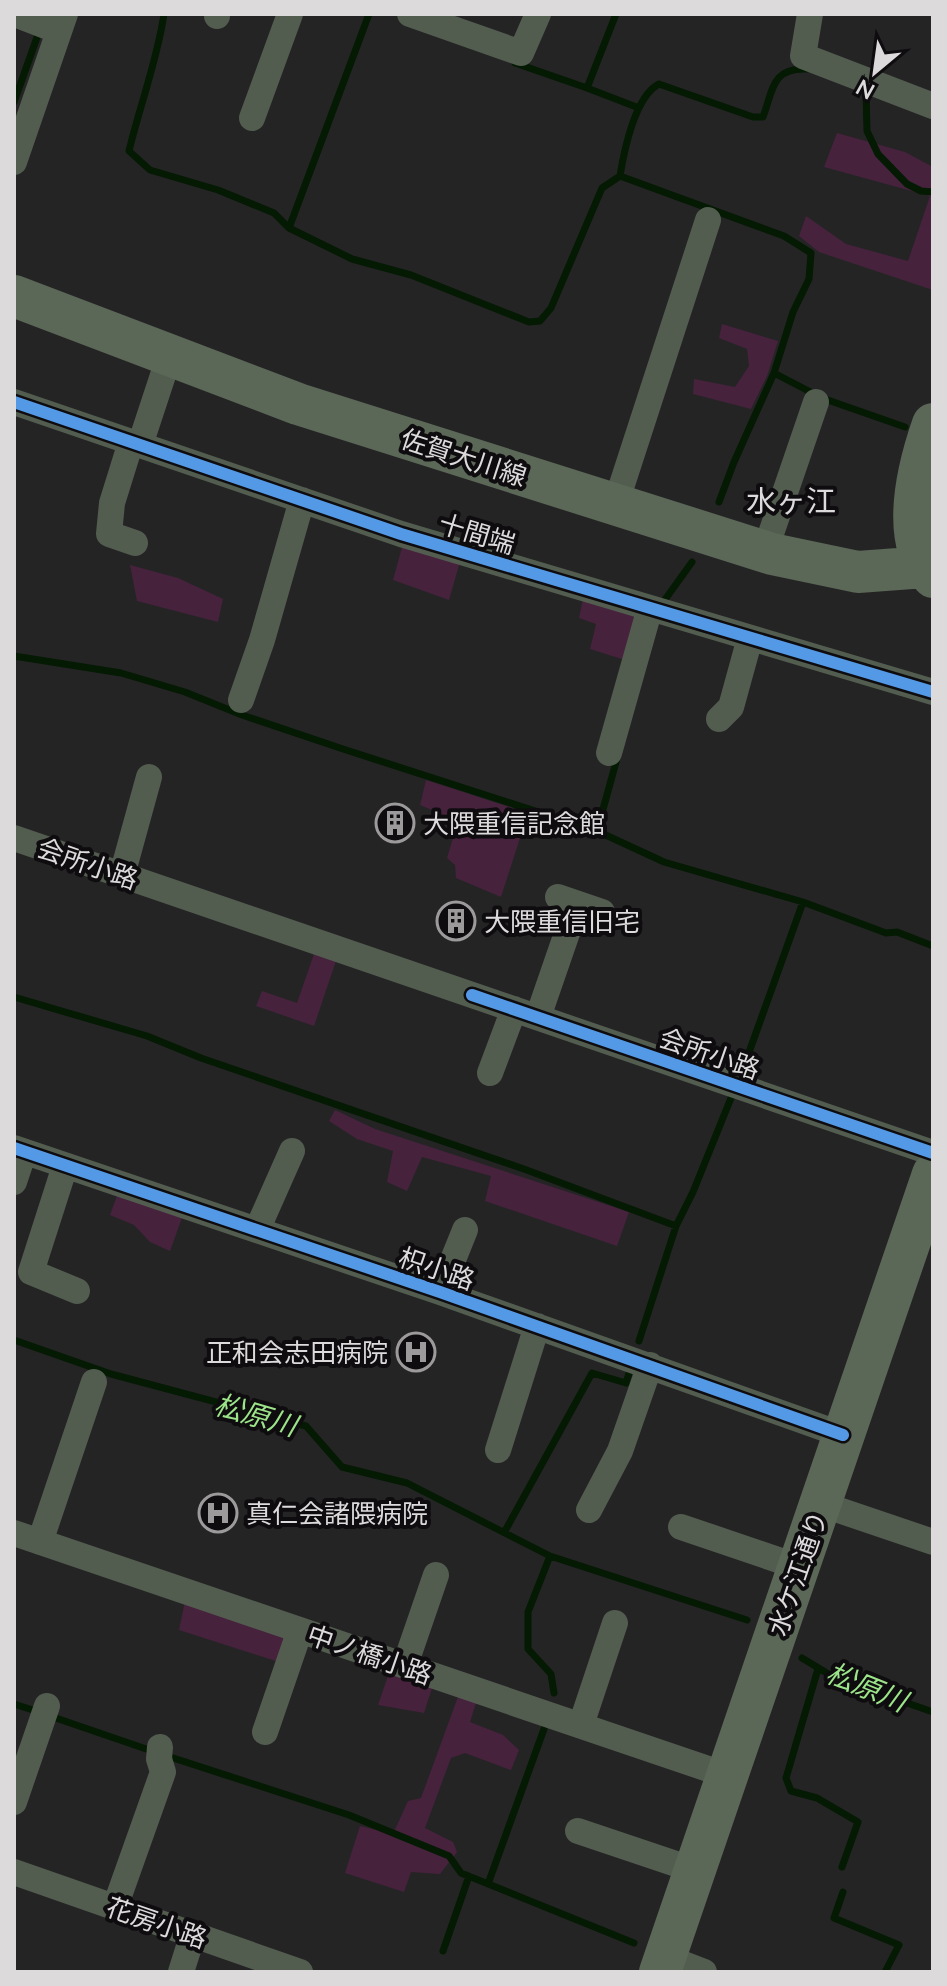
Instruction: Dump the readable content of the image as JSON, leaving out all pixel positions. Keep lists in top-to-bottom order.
{
  "streets": {
    "main road": ["佐賀大川線", "水ケ江通り"],
    "street": [
      "十間端",
      "会所小路",
      "枳小路",
      "中ノ橋小路",
      "花房小路"
    ]
  },
  "crossings": [
    ["枳小路", "水ケ江通り"],
    ["水ケ江通り", "中ノ橋小路"]
  ],
  "districts": ["水ヶ江"],
  "water": ["松原川"],
  "places": {
    "building": ["大隈重信記念館", "大隈重信旧宅"],
    "hospital": ["正和会志田病院", "真仁会諸隈病院"]
  },
  "north": "bottom left"
}
